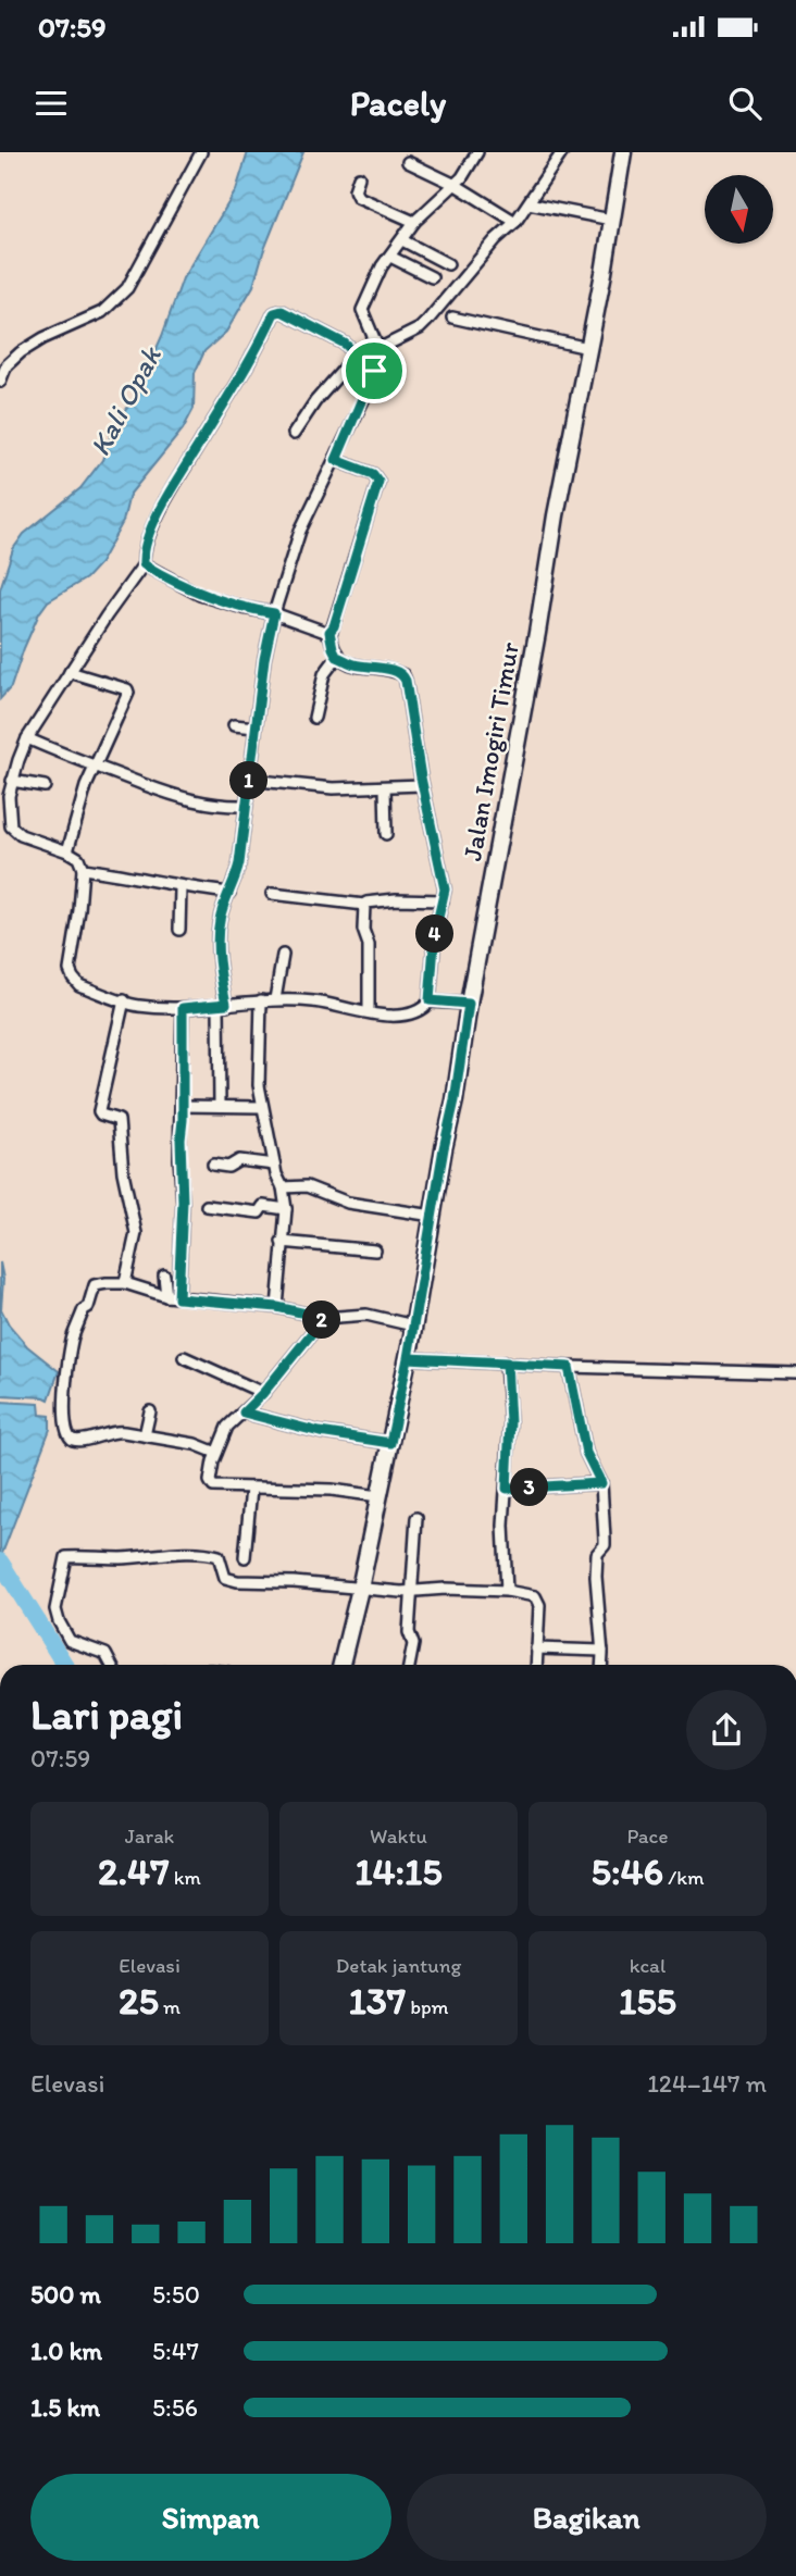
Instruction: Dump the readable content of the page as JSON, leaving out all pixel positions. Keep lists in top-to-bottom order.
{
  "streets": {
    "main road": ["Jalan Imogiri Timur"]
  },
  "water": ["Kali Opak"],
  "north": "bottom",
  "page": {
    "status": "07:59",
    "header": "Pacely",
    "pins": [
      "1",
      "4",
      "2",
      "3"
    ],
    "heading": ["Lari pagi", "07:59"],
    "stats": [
      ["Jarak", "2.47 km"],
      ["Waktu", "14:15"],
      ["Pace", "5:46 /km"],
      ["Elevasi", "25 m"],
      ["Detak jantung", "137 bpm"],
      ["kcal", "155"]
    ],
    "chart": ["Elevasi", "124–147 m"],
    "list": [
      {
        "name": "500 m",
        "note": "5:50"
      },
      {
        "name": "1.0 km",
        "note": "5:47"
      },
      {
        "name": "1.5 km",
        "note": "5:56"
      }
    ],
    "buttons": ["Simpan", "Bagikan"]
  }
}
